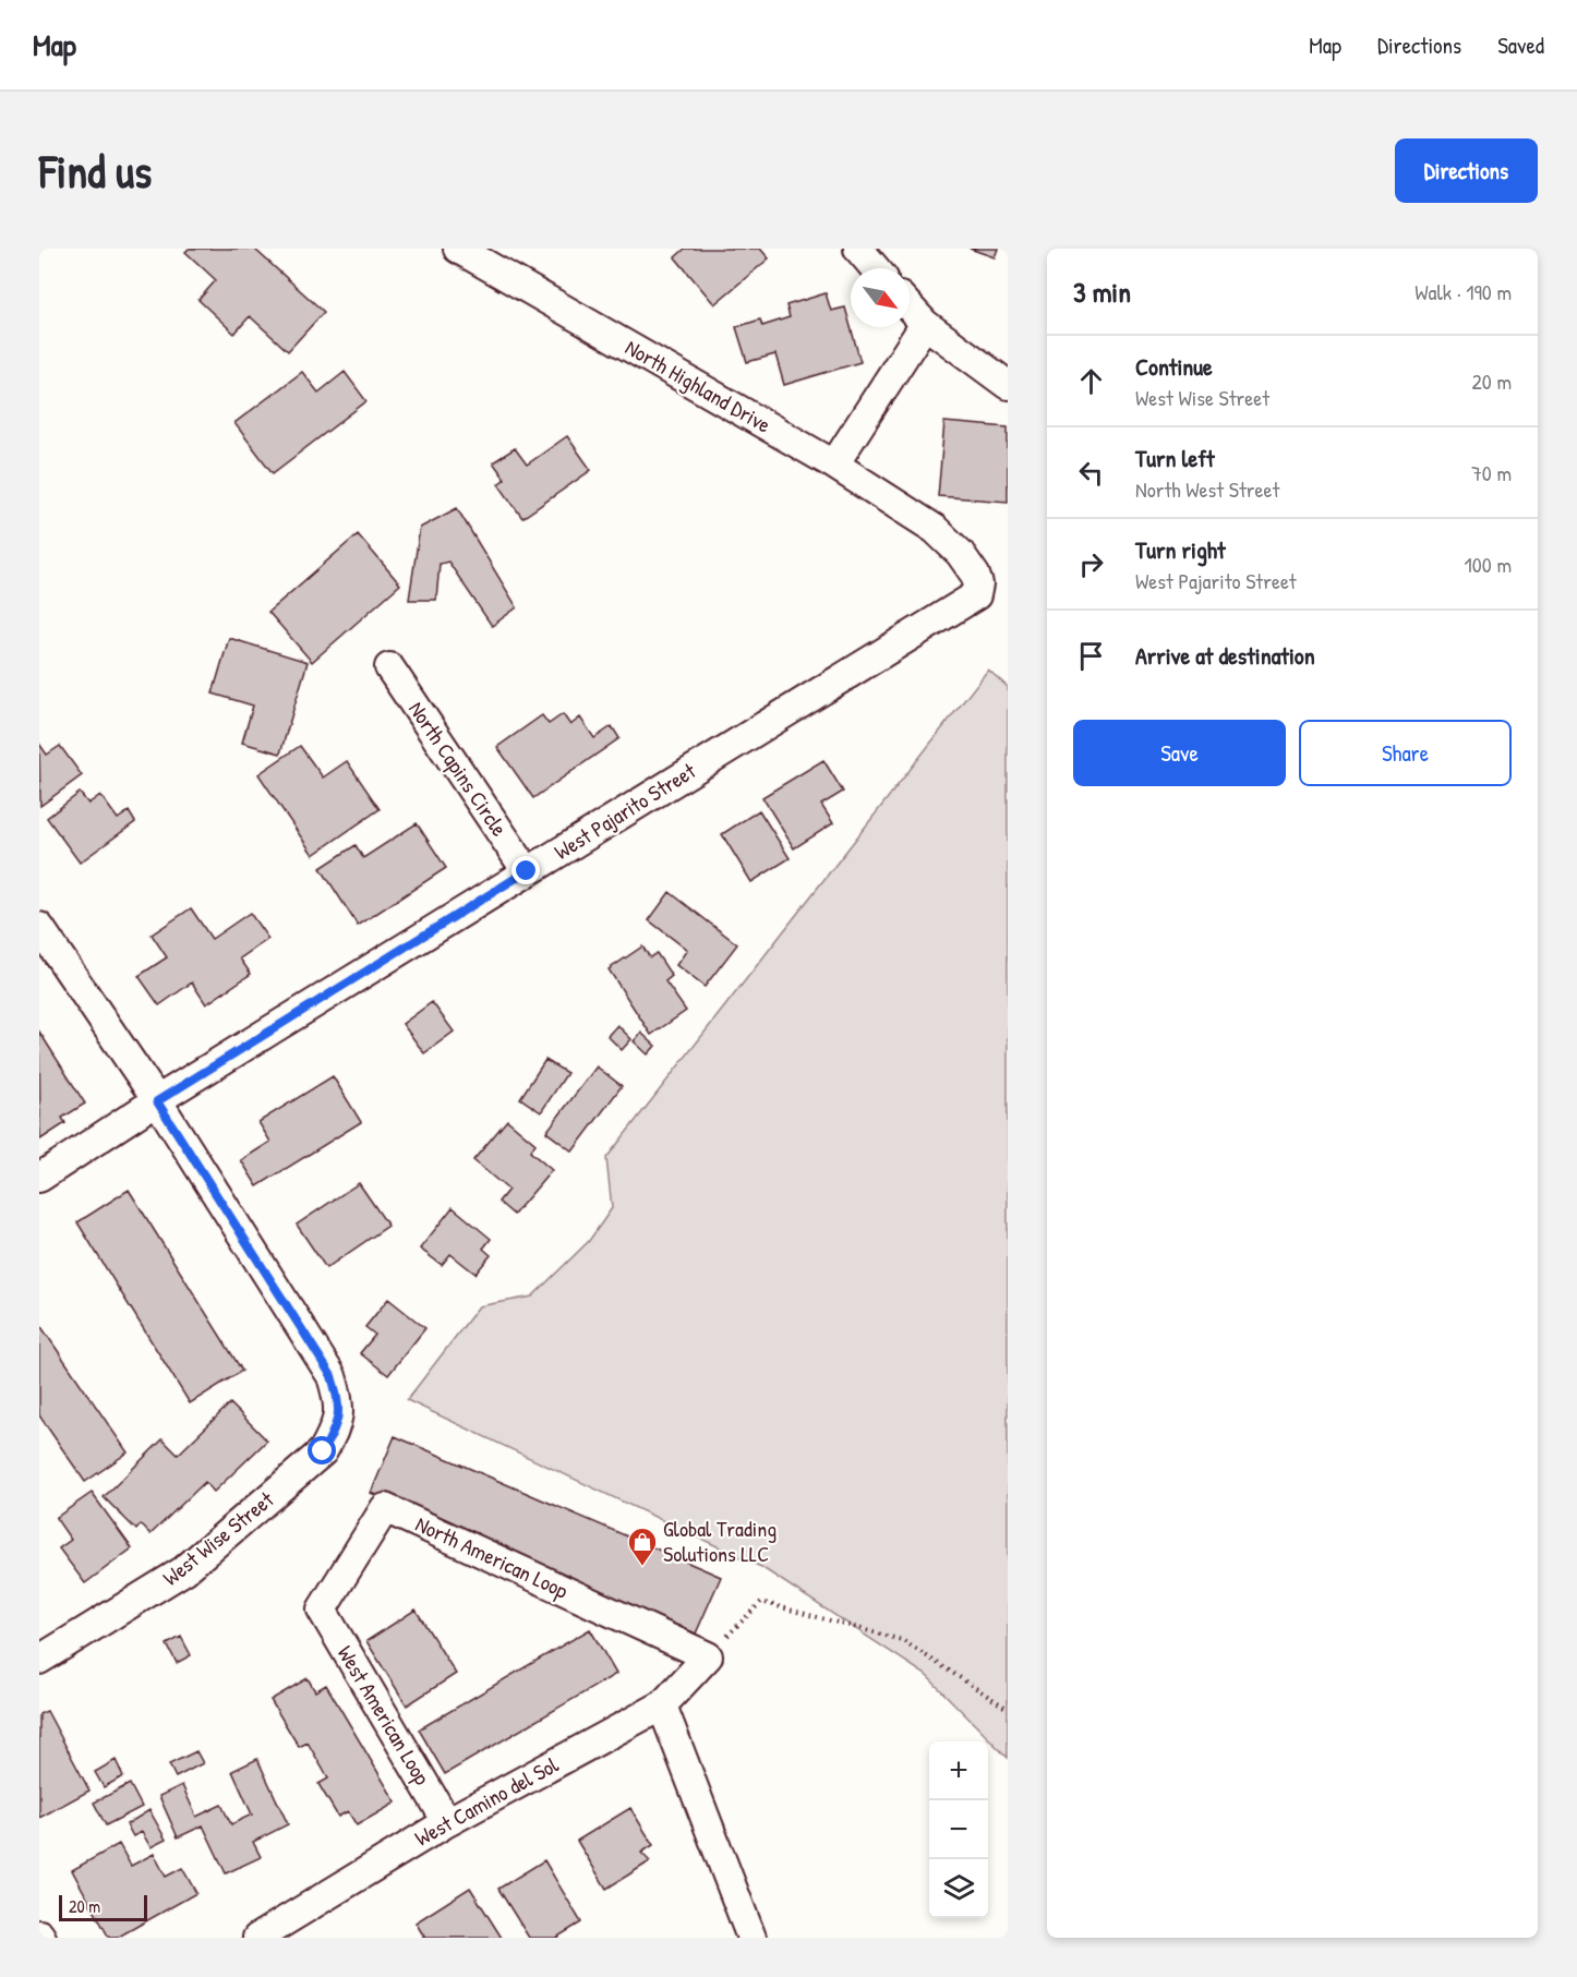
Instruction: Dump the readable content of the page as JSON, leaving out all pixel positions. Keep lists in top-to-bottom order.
{
  "streets": {
    "street": [
      "North Highland Drive",
      "North Capins Circle",
      "West Pajarito Street",
      "West Wise Street",
      "North American Loop",
      "West American Loop",
      "West Camino del Sol"
    ]
  },
  "crossings": [
    ["North Highland Drive", "West Pajarito Street"],
    ["North Capins Circle", "West Pajarito Street"],
    ["West Pajarito Street", "West Wise Street"],
    ["North American Loop", "West American Loop"],
    ["North American Loop", "West Camino del Sol"],
    ["West American Loop", "West Camino del Sol"]
  ],
  "places": {
    "shop": ["Global Trading Solutions LLC"]
  },
  "scale_bar": "20 m",
  "north": "bottom right",
  "page": {
    "header": "Map",
    "nav": ["Map", "Directions", "Saved"],
    "buttons": [
      "Directions",
      ["Save", "Share"]
    ],
    "title": "Find us",
    "heading": ["3 min", "Walk · 190 m"],
    "list": [
      ["Continue", "West Wise Street", "20 m"],
      ["Turn left", "North West Street", "70 m"],
      ["Turn right", "West Pajarito Street", "100 m"],
      "Arrive at destination"
    ],
    "map_buttons": ["+", "−"],
    "scale": "20 m"
  }
}
